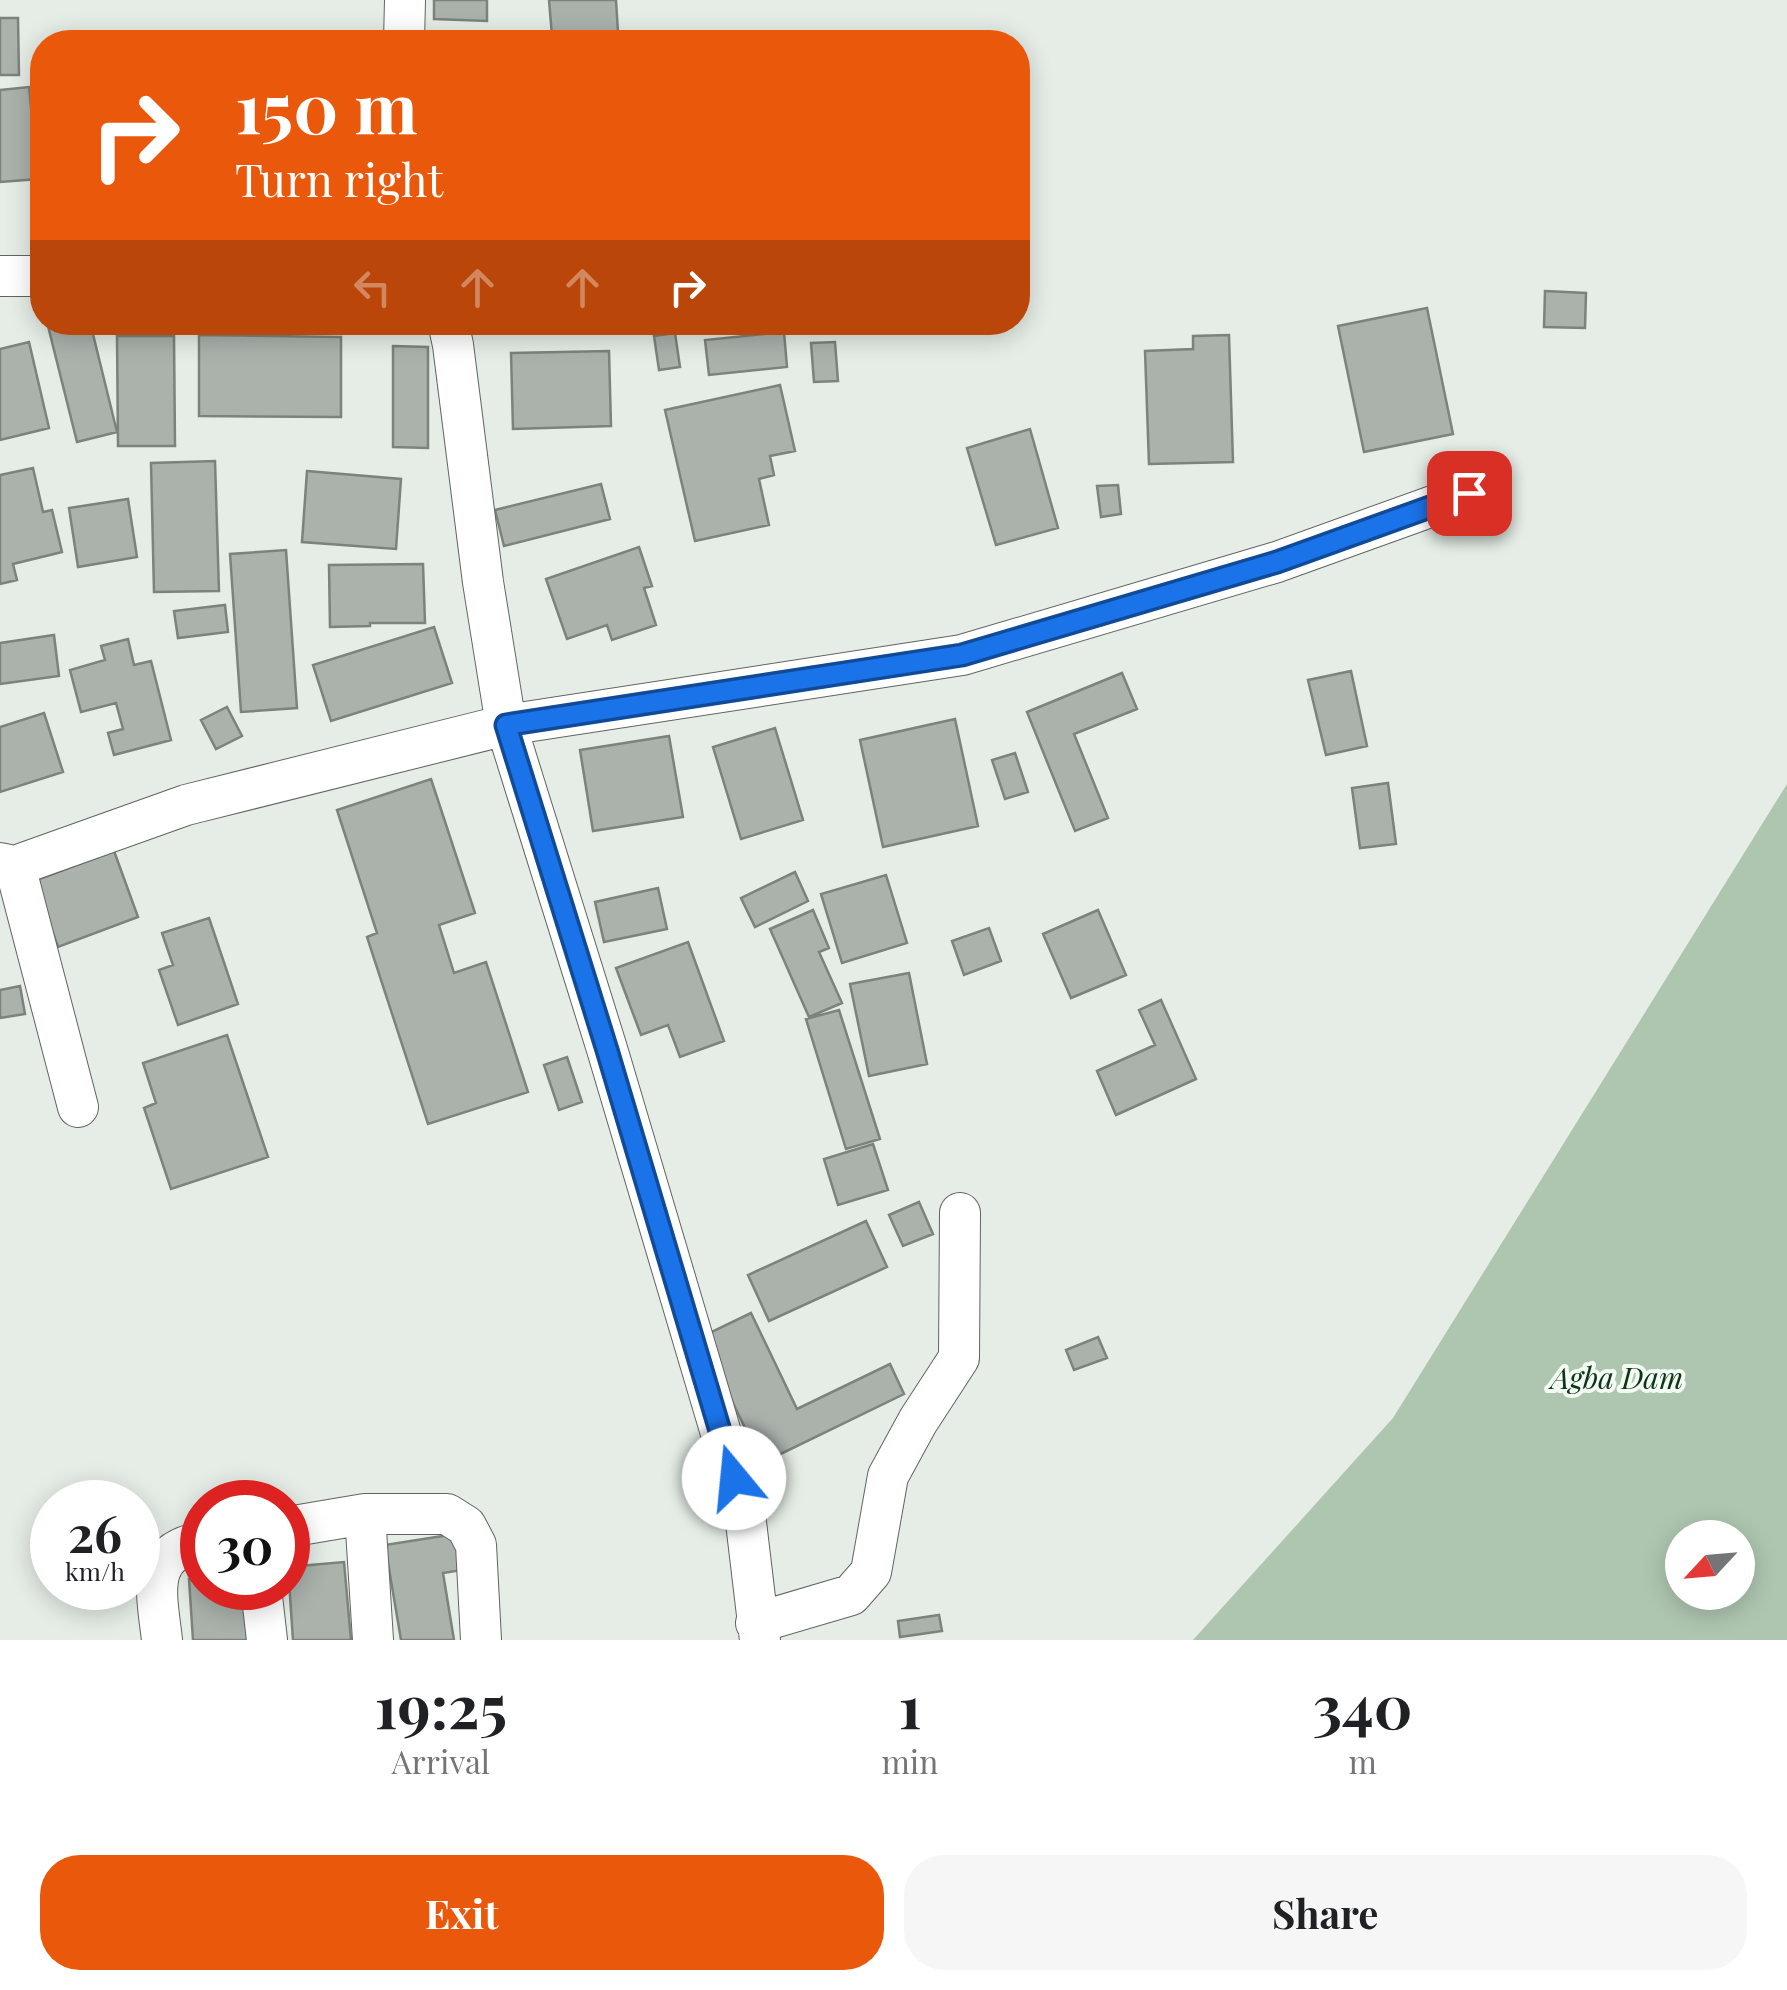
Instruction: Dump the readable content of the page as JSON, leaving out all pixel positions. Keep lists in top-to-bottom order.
{
  "water": ["Agba Dam"],
  "north": "bottom left",
  "page": {
    "turn": ["150 m", "Turn right"],
    "speed": "26 km/h",
    "limit": "30",
    "eta": [
      "19:25",
      "Arrival",
      "1",
      "min",
      "340",
      "m"
    ],
    "buttons": ["Exit", "Share"]
  }
}
